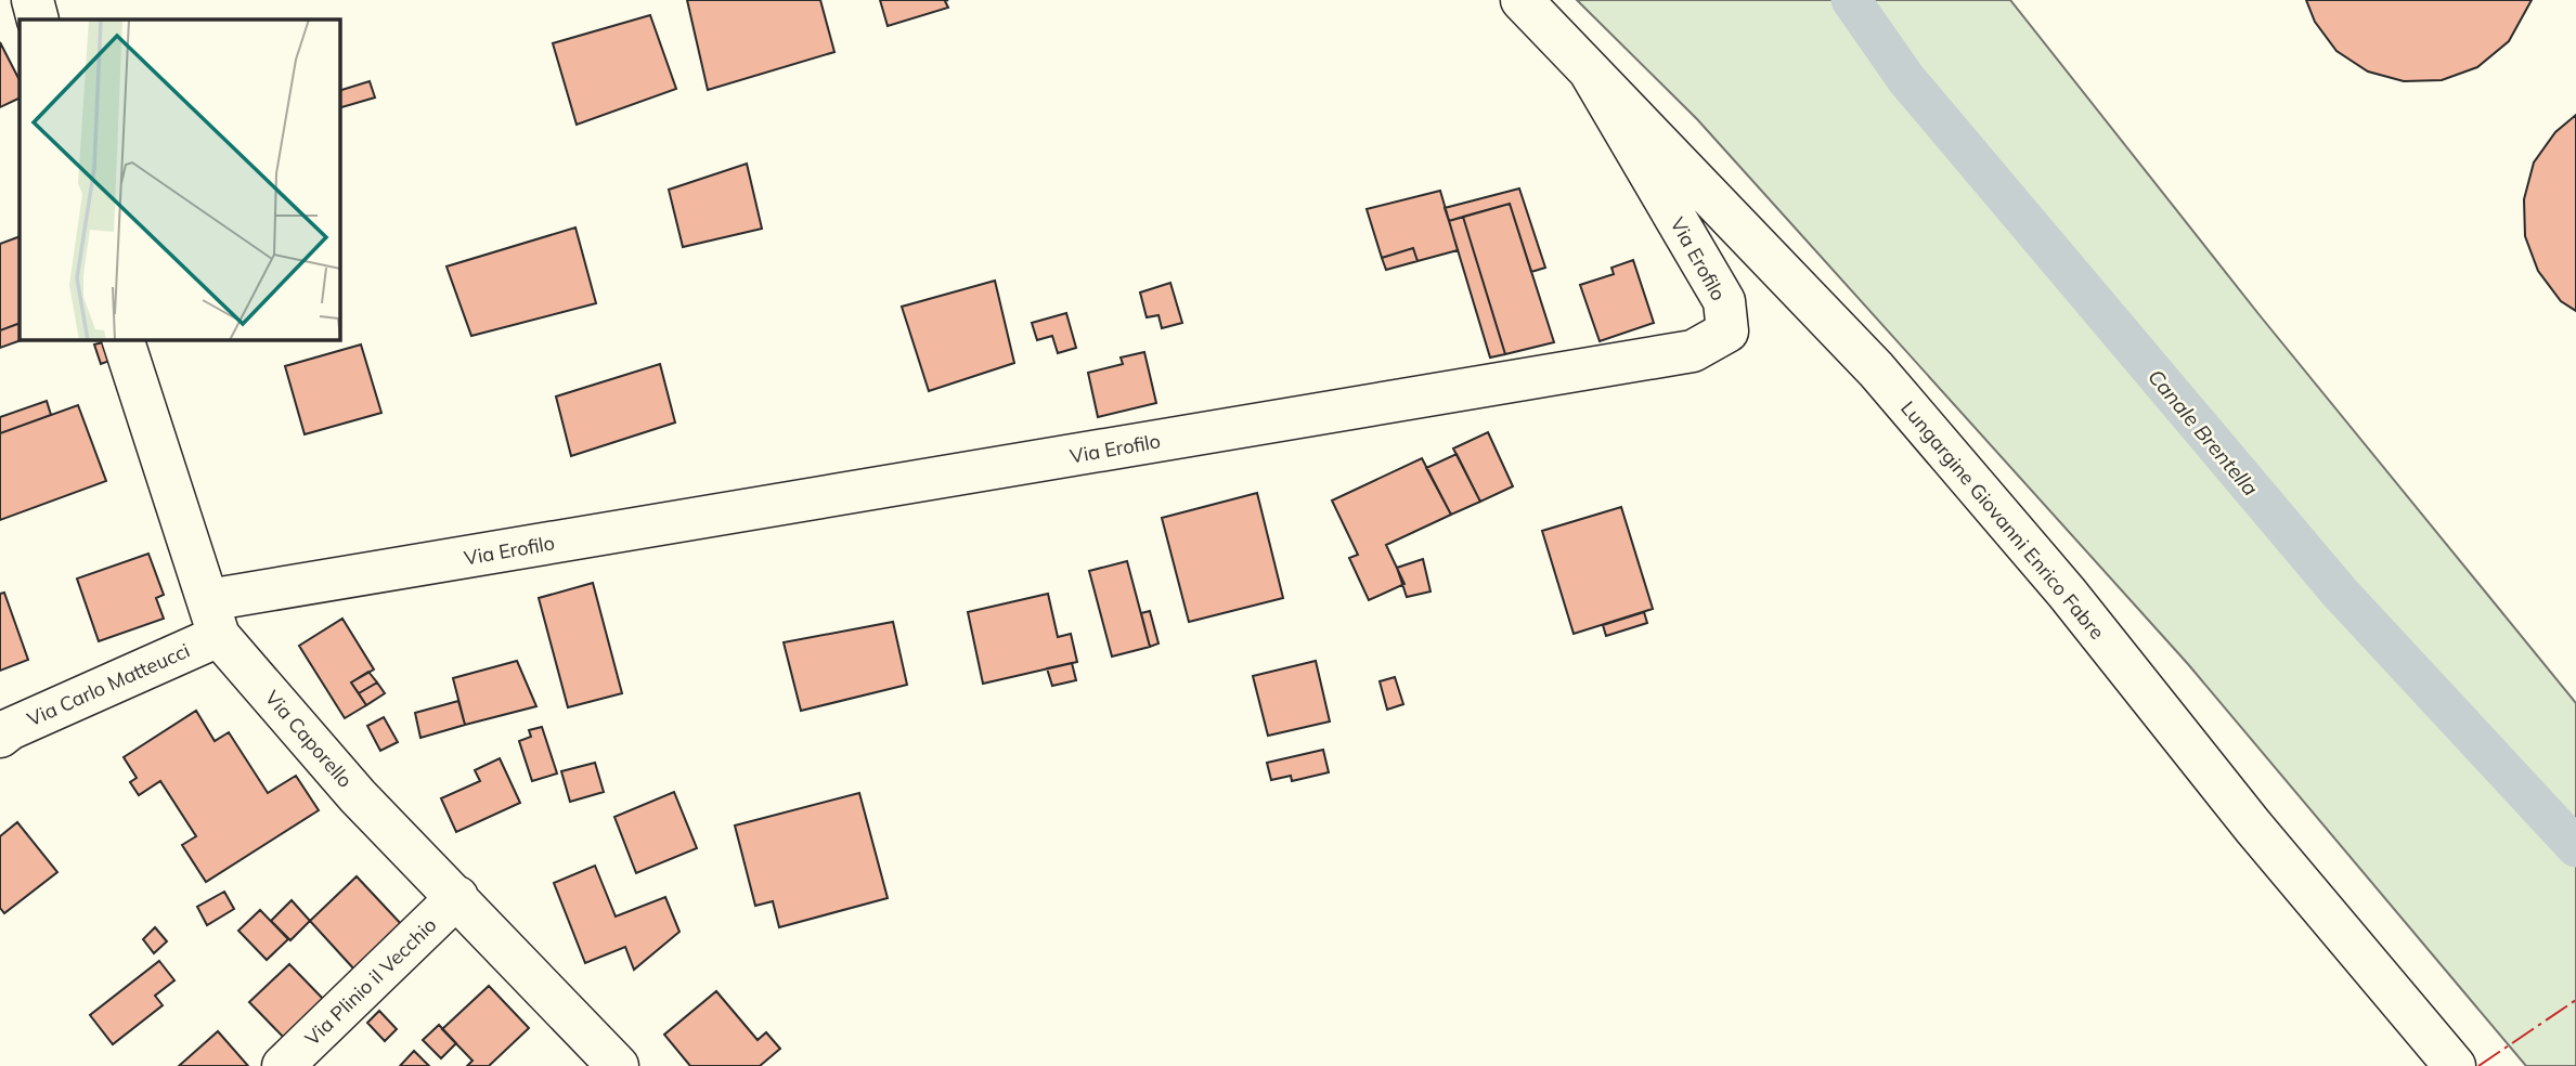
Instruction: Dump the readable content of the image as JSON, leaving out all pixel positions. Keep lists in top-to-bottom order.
{
  "streets": {
    "street": [
      "Via Erofilo",
      "Lungargine Giovanni Enrico Fabre",
      "Via Carlo Matteucci",
      "Via Caporello",
      "Via Plinio il Vecchio"
    ]
  },
  "crossings": [
    ["Via Erofilo", "Lungargine Giovanni Enrico Fabre"],
    ["Via Erofilo", "Via Carlo Matteucci"],
    ["Via Erofilo", "Via Caporello"],
    ["Via Carlo Matteucci", "Via Caporello"],
    ["Via Caporello", "Via Plinio il Vecchio"]
  ],
  "water": ["Canale Brentella"]
}
